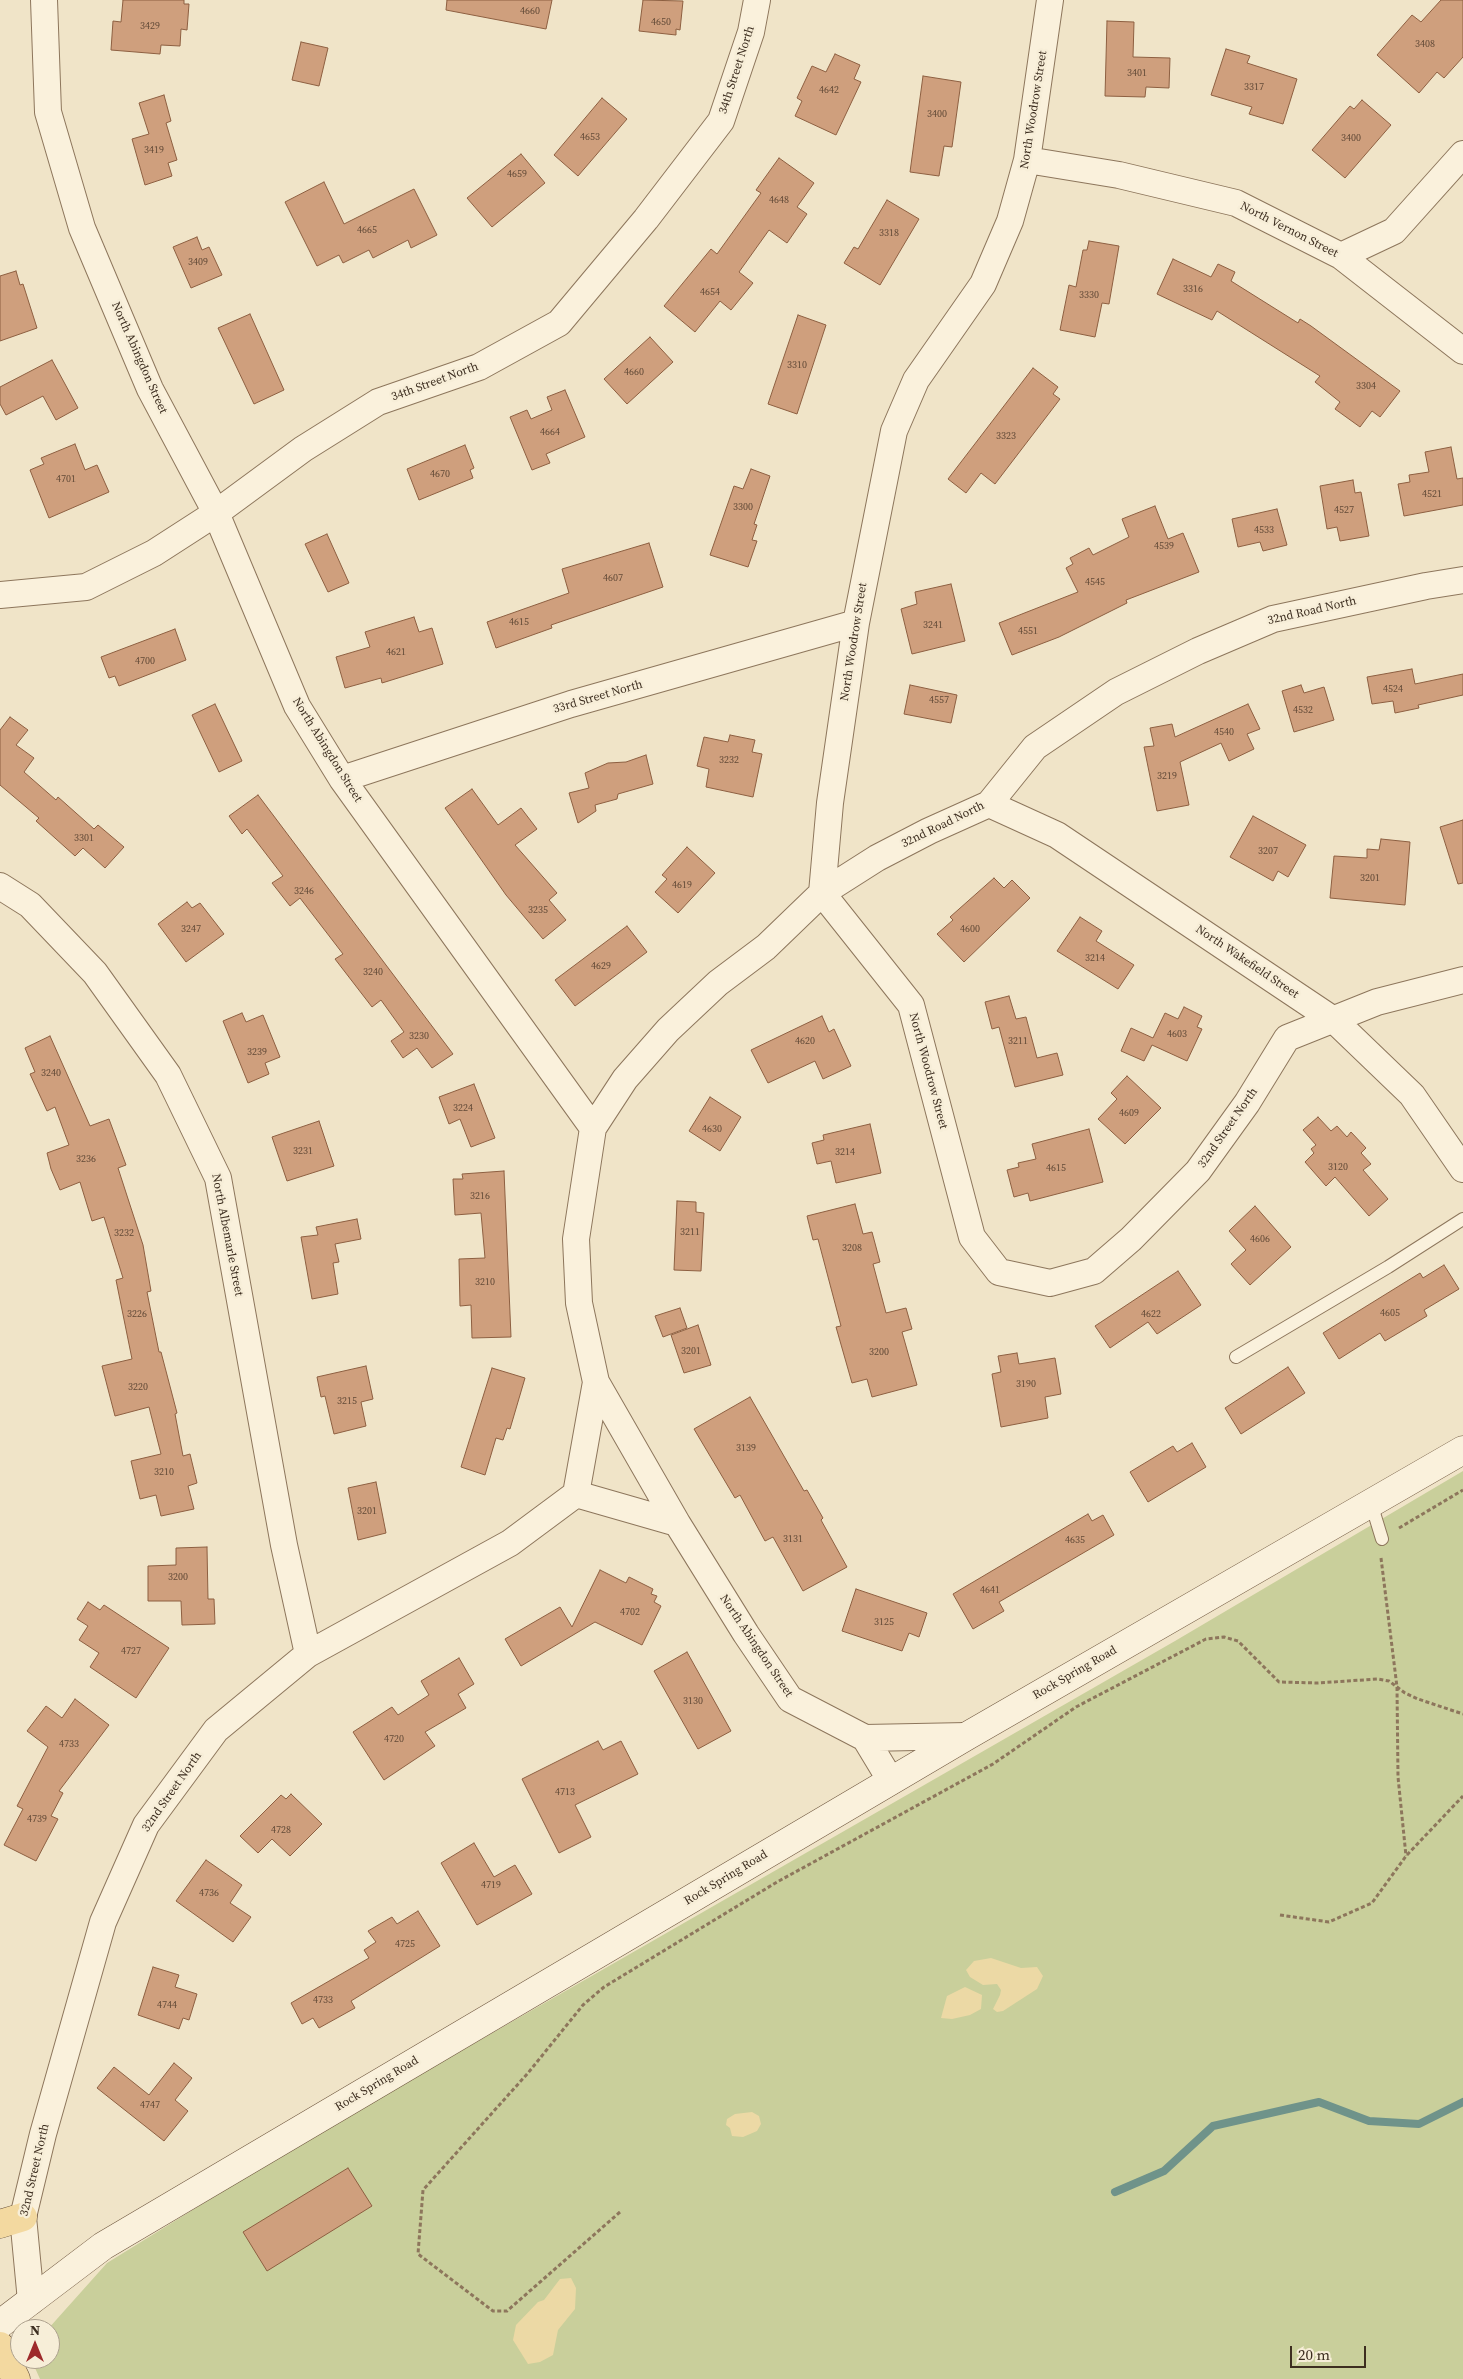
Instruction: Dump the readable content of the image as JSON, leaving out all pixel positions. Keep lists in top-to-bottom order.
{
  "streets": {
    "street": [
      "34th Street North",
      "North Woodrow Street",
      "North Vernon Street",
      "North Abingdon Street",
      "32nd Road North",
      "33rd Street North",
      "North Wakefield Street",
      "32nd Street North",
      "North Albemarle Street",
      "Rock Spring Road"
    ]
  },
  "crossings": [
    ["34th Street North", "North Abingdon Street"],
    ["North Woodrow Street", "North Vernon Street"],
    ["North Woodrow Street", "32nd Road North"],
    ["North Woodrow Street", "33rd Street North"],
    ["North Woodrow Street", "32nd Street North"],
    ["North Abingdon Street", "32nd Road North"],
    ["North Abingdon Street", "33rd Street North"],
    ["North Abingdon Street", "32nd Street North"],
    ["North Abingdon Street", "Rock Spring Road"],
    ["32nd Road North", "North Wakefield Street"],
    ["North Wakefield Street", "32nd Street North"],
    ["32nd Street North", "North Albemarle Street"],
    ["32nd Street North", "Rock Spring Road"]
  ],
  "house_numbers": [
    "4660",
    "4650",
    "3429",
    "3408",
    "3401",
    "3317",
    "4642",
    "3400",
    "4653",
    "3400",
    "3419",
    "4659",
    "4648",
    "4665",
    "3318",
    "3409",
    "3316",
    "4654",
    "3330",
    "3310",
    "4660",
    "3304",
    "4664",
    "3323",
    "4670",
    "4701",
    "4521",
    "3300",
    "4527",
    "4533",
    "4539",
    "4607",
    "4545",
    "4615",
    "3241",
    "4551",
    "4621",
    "4700",
    "4524",
    "4557",
    "4532",
    "4540",
    "3232",
    "3219",
    "3301",
    "3207",
    "3201",
    "4619",
    "3246",
    "3235",
    "3247",
    "4600",
    "3214",
    "4629",
    "3240",
    "4603",
    "3230",
    "4620",
    "3211",
    "3239",
    "3240",
    "3224",
    "4609",
    "4630",
    "3231",
    "3214",
    "3236",
    "3120",
    "4615",
    "3216",
    "3211",
    "3232",
    "4606",
    "3208",
    "3210",
    "4605",
    "3226",
    "4622",
    "3201",
    "3200",
    "3190",
    "3220",
    "3215",
    "3139",
    "3210",
    "3201",
    "3131",
    "4635",
    "3200",
    "4641",
    "4702",
    "3125",
    "4727",
    "3130",
    "4720",
    "4733",
    "4713",
    "4739",
    "4728",
    "4719",
    "4736",
    "4725",
    "4733",
    "4744",
    "4747"
  ],
  "scale_bar": "20 m",
  "north": "top"
}
